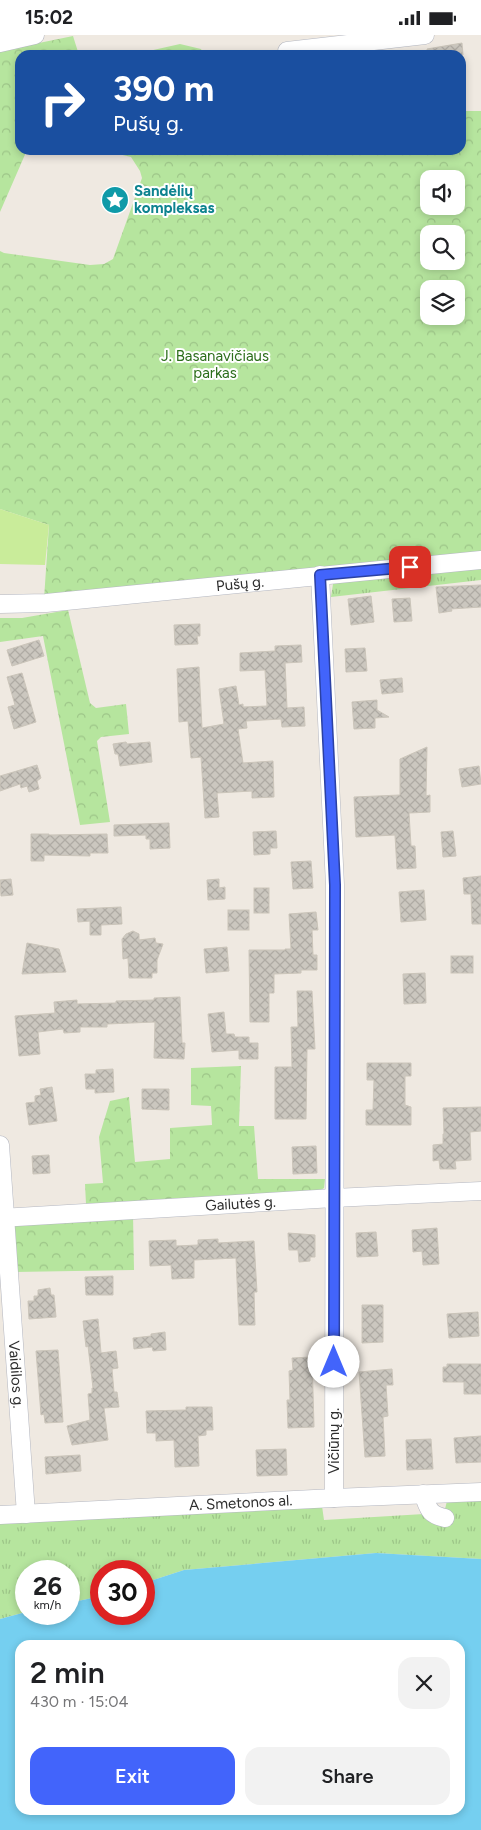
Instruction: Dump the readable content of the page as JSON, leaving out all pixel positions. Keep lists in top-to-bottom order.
{
  "streets": {
    "street": [
      "Pušų g.",
      "Gailutės g.",
      "Vaidilos g.",
      "Vičiūnų g.",
      "A. Smetonos al."
    ]
  },
  "crossings": [
    ["Pušų g.", "Vičiūnų g."],
    ["Gailutės g.", "Vaidilos g."],
    ["Gailutės g.", "Vičiūnų g."],
    ["Vaidilos g.", "A. Smetonos al."],
    ["Vičiūnų g.", "A. Smetonos al."]
  ],
  "parks": ["J. Basanavičiaus parkas"],
  "places": {
    "place": ["Sandėlių kompleksas"]
  },
  "page": {
    "status": "15:02",
    "turn": ["390 m", "Pušų g."],
    "speed": "26 km/h",
    "limit": "30",
    "heading": ["2 min", "430 m · 15:04"],
    "buttons": ["Exit", "Share"]
  }
}
